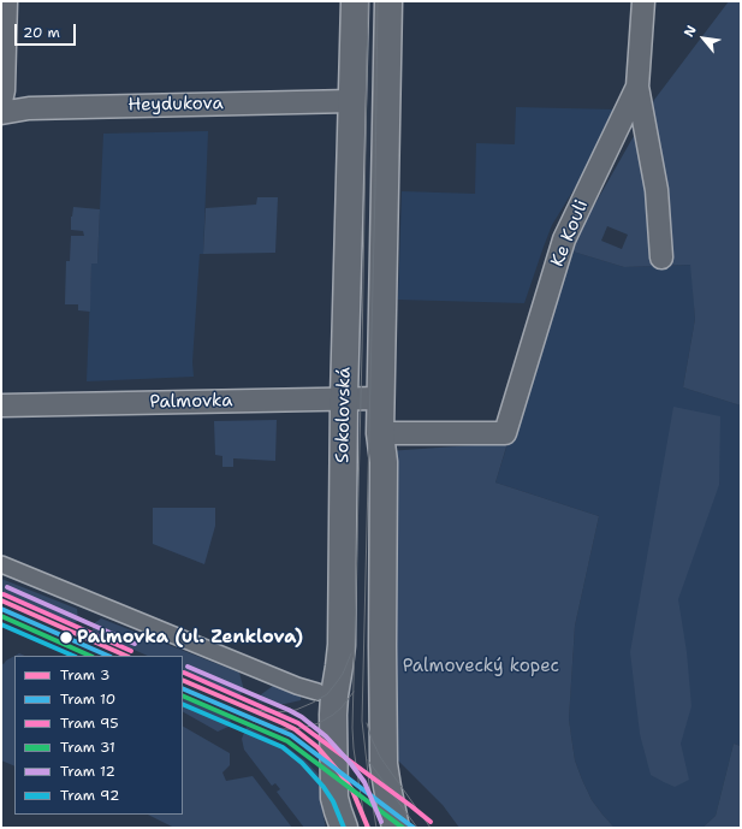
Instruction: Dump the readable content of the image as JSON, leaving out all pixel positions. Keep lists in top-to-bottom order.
{
  "streets": {
    "main road": ["Sokolovská"],
    "street": ["Heydukova", "Ke Kouli", "Palmovka"]
  },
  "crossings": [
    ["Heydukova", "Sokolovská"],
    ["Ke Kouli", "Sokolovská"],
    ["Palmovka", "Sokolovská"]
  ],
  "parks": ["Palmovecký kopec"],
  "places": ["Palmovka (ul. Zenklova)"],
  "lines": [
    "tram line 12",
    "tram line 95",
    "tram line 3",
    "tram line 10",
    "tram line 31",
    "tram line 92"
  ],
  "legend": [
    "Tram 3",
    "Tram 10",
    "Tram 95",
    "Tram 31",
    "Tram 12",
    "Tram 92"
  ],
  "scale_bar": "20 m",
  "north": "top left"
}
